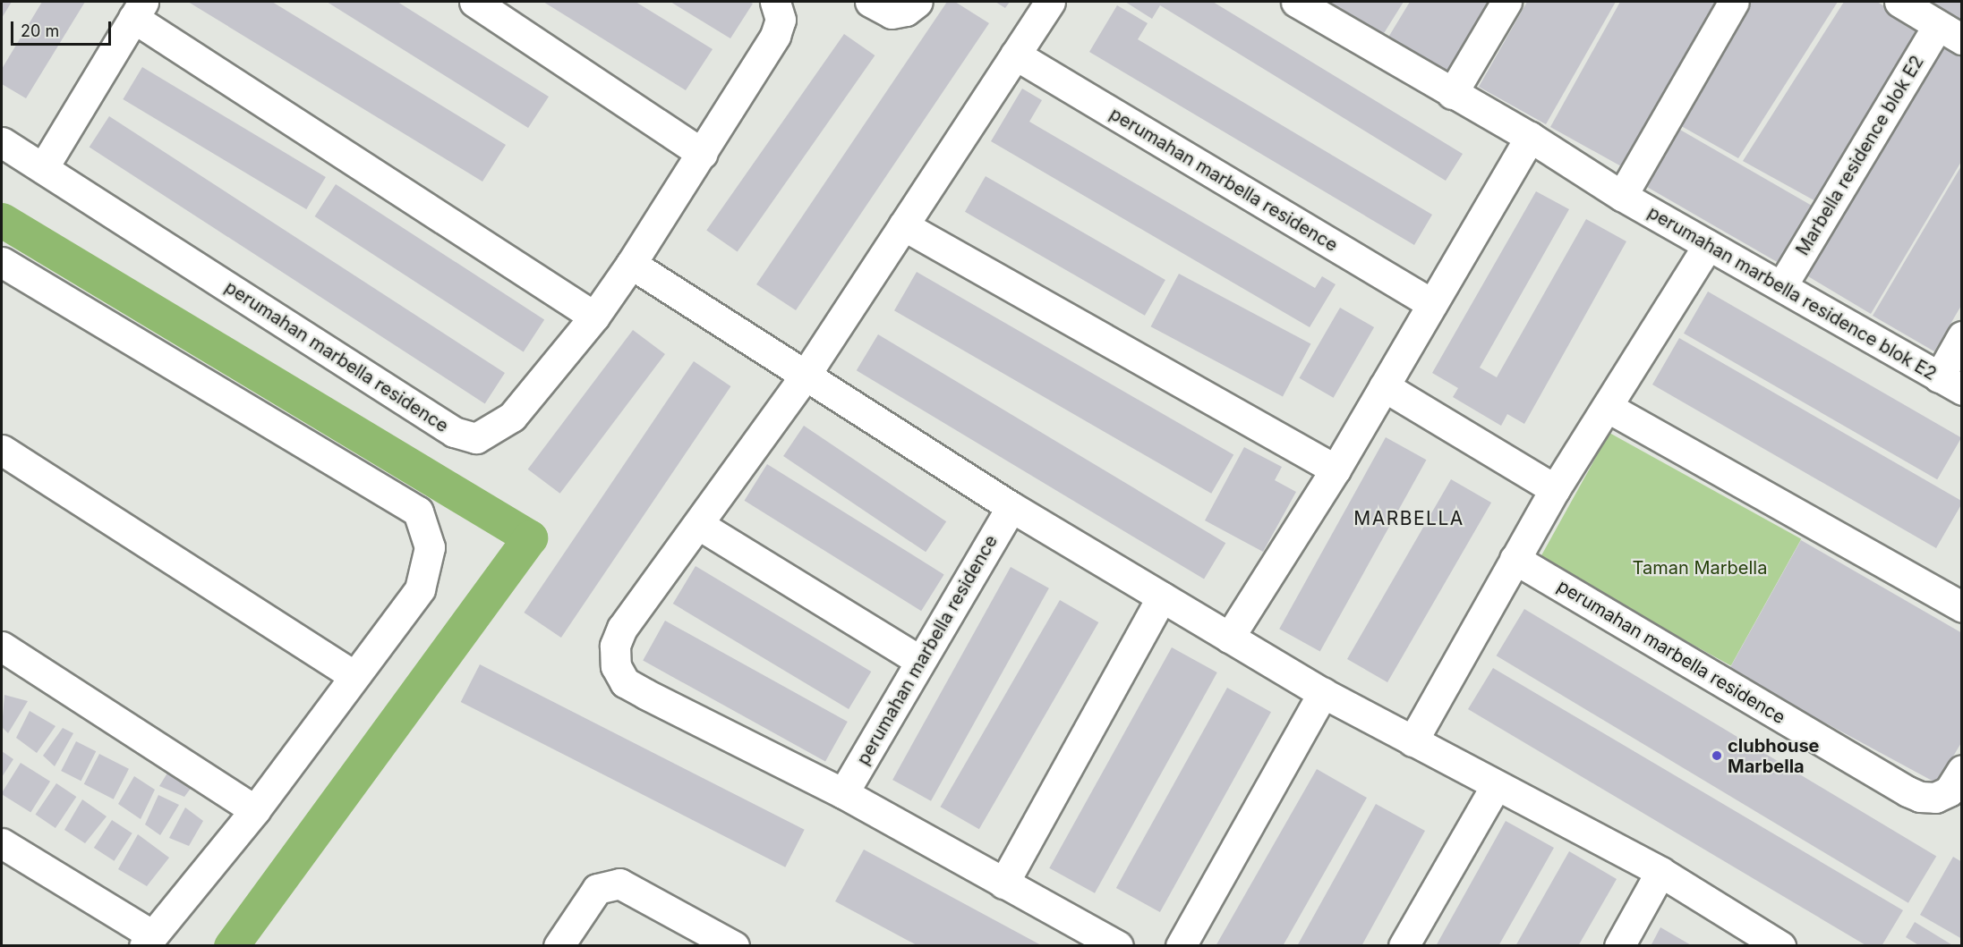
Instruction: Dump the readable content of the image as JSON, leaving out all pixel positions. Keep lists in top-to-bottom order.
{
  "streets": {
    "street": ["Marbella residence blok E2", "perumahan marbella residence", "perumahan marbella residence blok E2"]
  },
  "crossings": [
    ["Marbella residence blok E2", "perumahan marbella residence blok E2"]
  ],
  "districts": ["MARBELLA"],
  "parks": ["Taman Marbella"],
  "places": ["clubhouse Marbella"],
  "scale_bar": "20 m"
}
